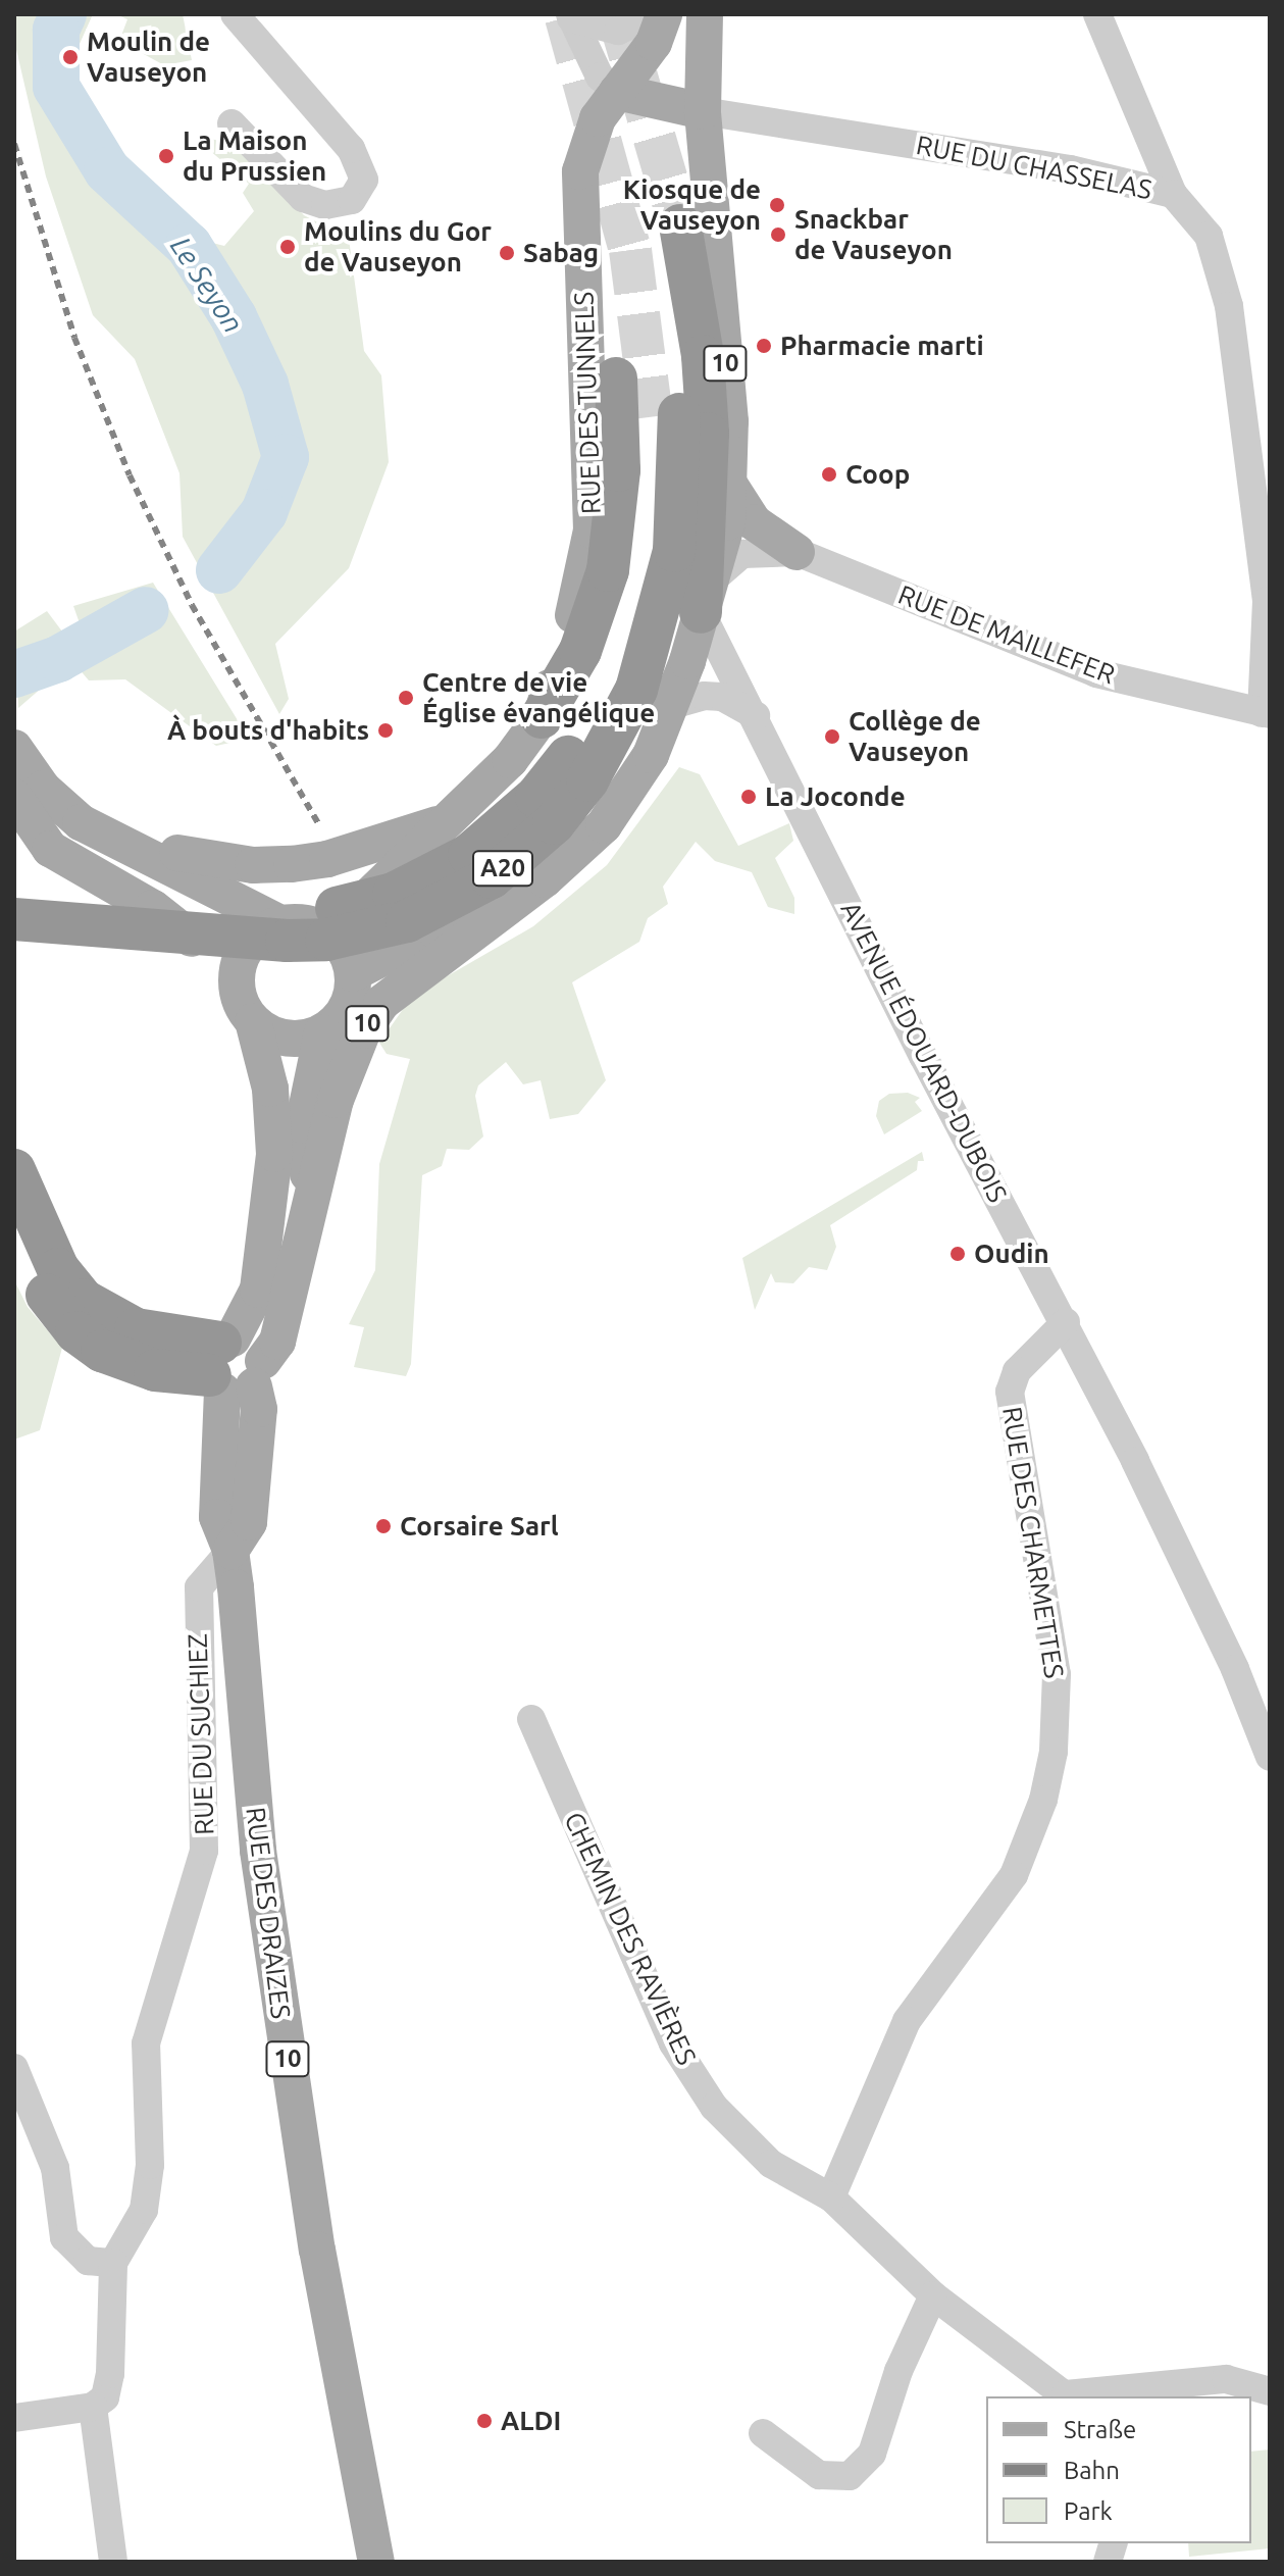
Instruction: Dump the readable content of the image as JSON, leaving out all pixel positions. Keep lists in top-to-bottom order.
{
  "streets": {
    "highway": ["A20"],
    "main road": ["10", "RUE DES TUNNELS", "RUE DES DRAIZES"],
    "street": [
      "RUE DU CHASSELAS",
      "RUE DE MAILLEFER",
      "AVENUE ÉDOUARD-DUBOIS",
      "RUE DES CHARMETTES",
      "RUE DU SUCHIEZ",
      "CHEMIN DES RAVIÈRES"
    ]
  },
  "crossings": [
    ["RUE DU CHASSELAS", "10"],
    ["RUE DU CHASSELAS", "RUE DE MAILLEFER"],
    ["10", "AVENUE ÉDOUARD-DUBOIS"],
    ["10", "RUE DES DRAIZES"],
    ["AVENUE ÉDOUARD-DUBOIS", "RUE DES CHARMETTES"],
    ["RUE DES CHARMETTES", "CHEMIN DES RAVIÈRES"],
    ["RUE DU SUCHIEZ", "RUE DES DRAIZES"]
  ],
  "water": ["Le Seyon"],
  "places": [
    "Moulin de Vauseyon",
    "La Maison du Prussien",
    "Kiosque de Vauseyon",
    "Snackbar de Vauseyon",
    "Moulins du Gor de Vauseyon",
    "Sabag",
    "Pharmacie marti",
    "Coop",
    "Centre de vie Église évangélique",
    "À bouts d'habits",
    "Collège de Vauseyon",
    "La Joconde",
    "Oudin",
    "Corsaire Sarl",
    "ALDI"
  ],
  "legend": ["Straße", "Bahn", "Park"]
}
